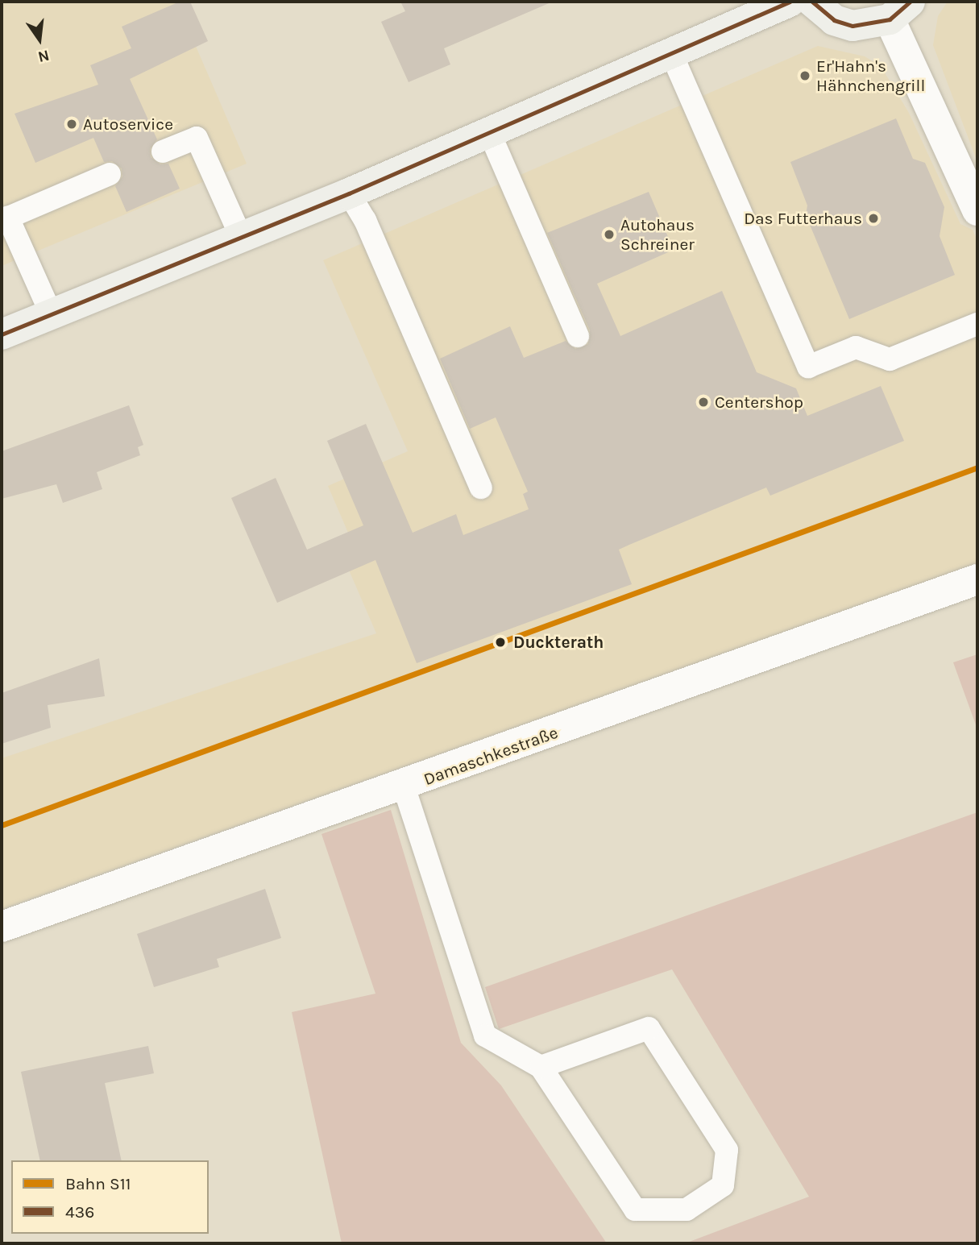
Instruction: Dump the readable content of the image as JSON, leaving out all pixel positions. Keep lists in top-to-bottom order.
{
  "streets": {
    "street": ["Damaschkestraße"]
  },
  "places": [
    "Er'Hahn's Hähnchengrill",
    "Autoservice",
    "Das Futterhaus",
    "Autohaus Schreiner",
    "Centershop",
    "Duckterath"
  ],
  "lines": ["transit line 436", "rail line S11"],
  "legend": ["Bahn S11", "436"],
  "north": "bottom"
}
